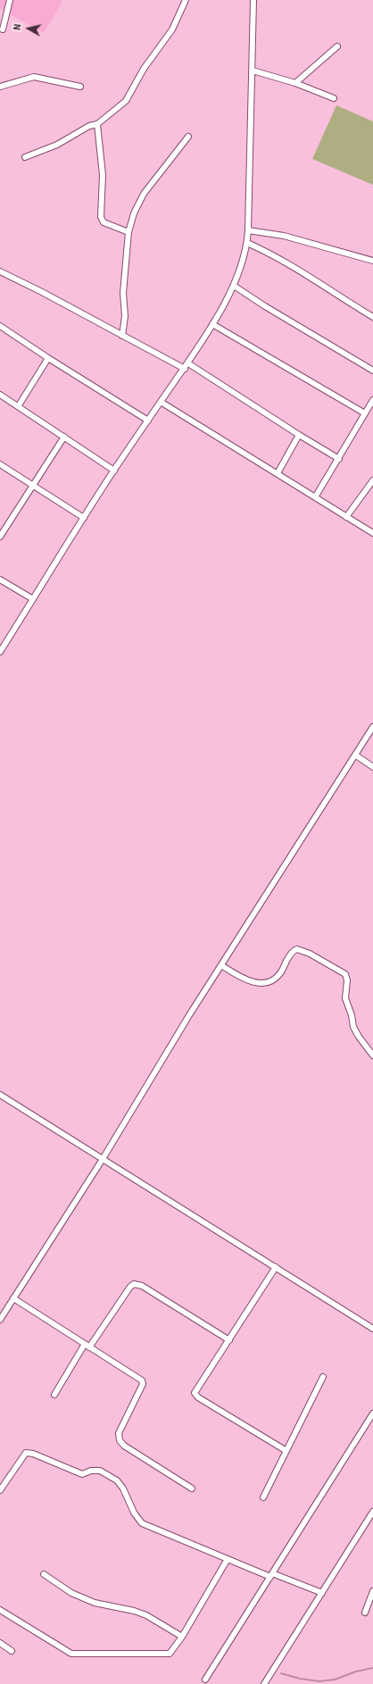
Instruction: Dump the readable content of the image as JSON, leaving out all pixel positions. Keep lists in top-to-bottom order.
{
  "north": "left"
}
